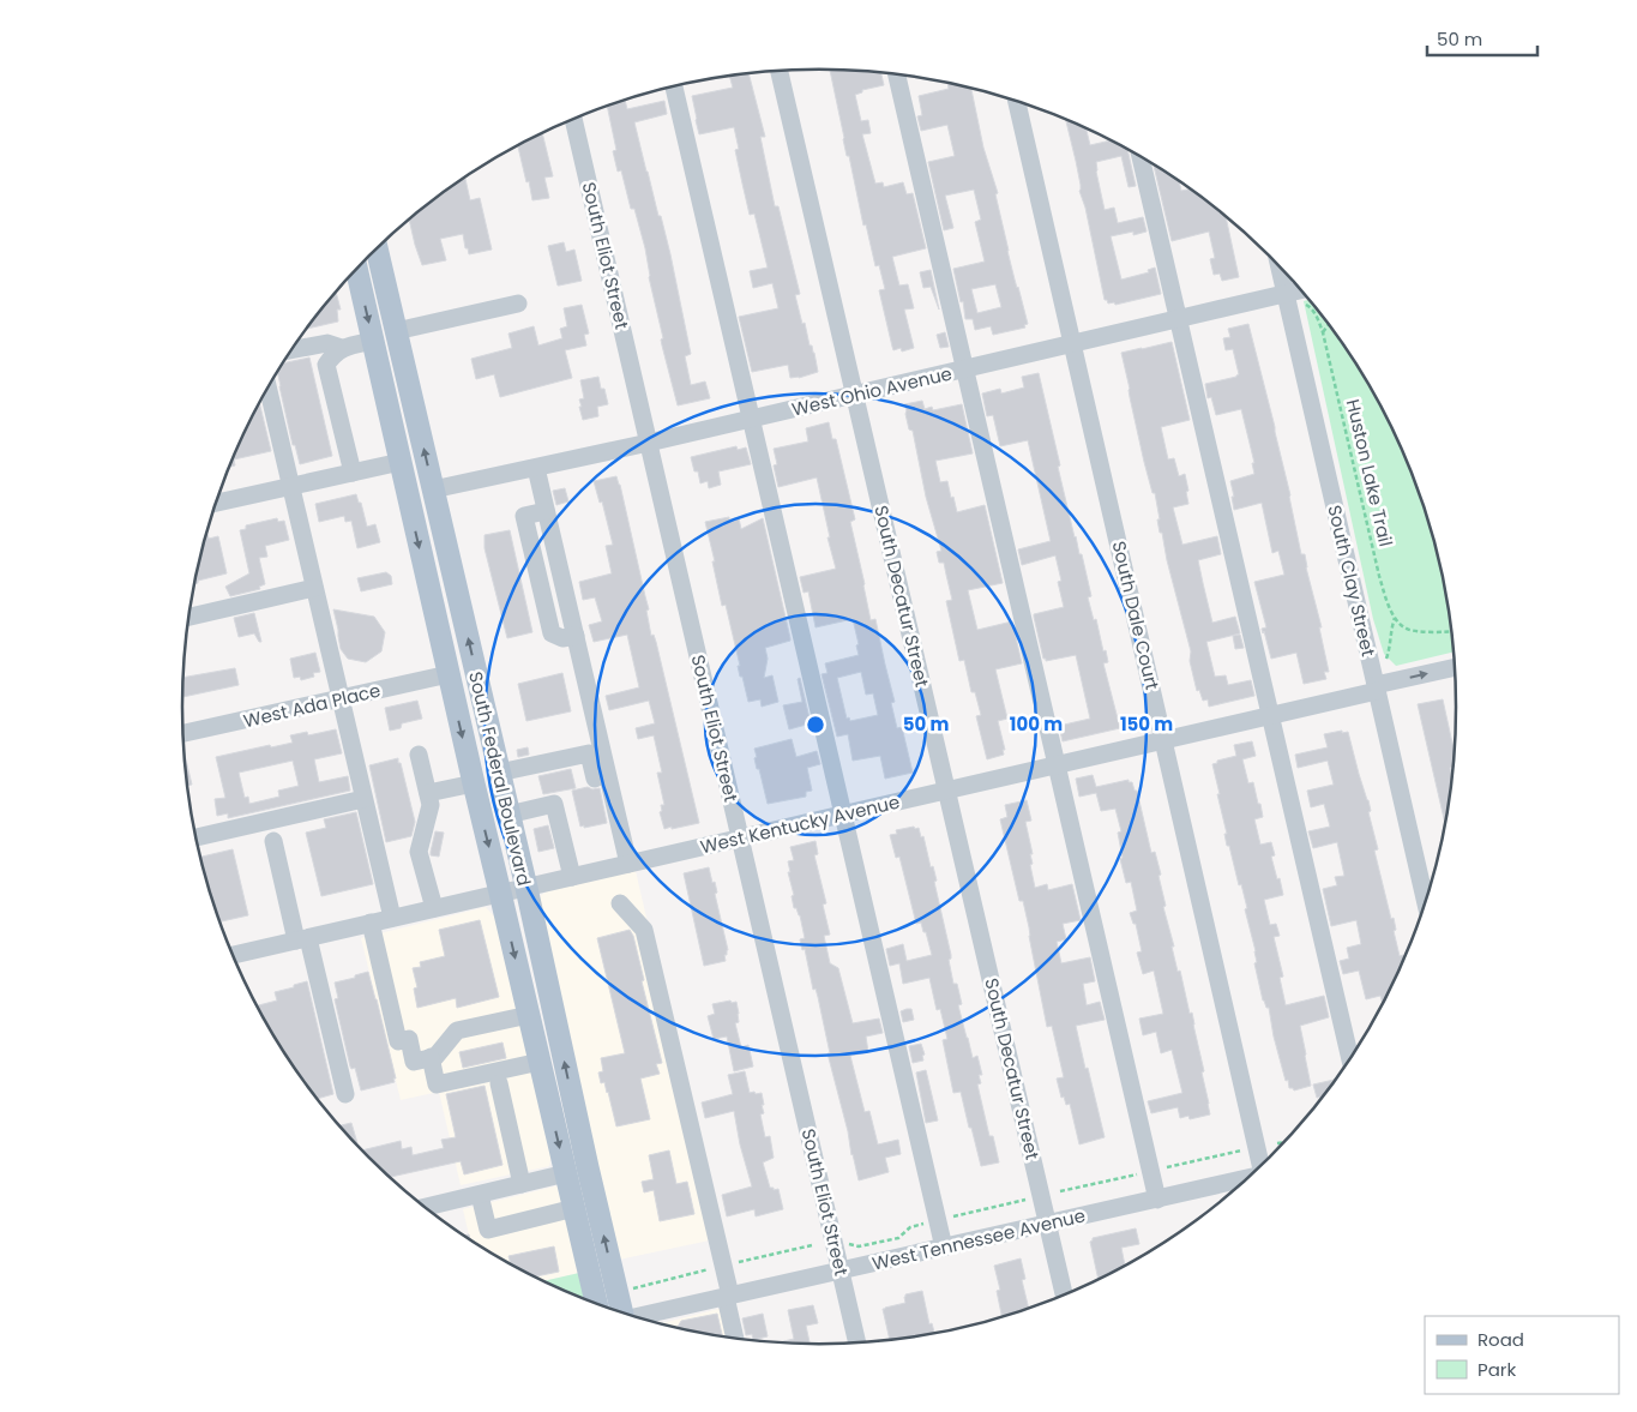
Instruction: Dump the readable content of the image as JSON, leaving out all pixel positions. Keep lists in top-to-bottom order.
{
  "streets": {
    "main road": ["South Federal Boulevard"],
    "street": [
      "South Eliot Street",
      "West Ohio Avenue",
      "South Clay Street",
      "South Decatur Street",
      "South Dale Court",
      "West Ada Place",
      "West Kentucky Avenue",
      "West Tennessee Avenue"
    ],
    "path": ["Huston Lake Trail"]
  },
  "crossings": [
    ["South Eliot Street", "West Ohio Avenue"],
    ["South Eliot Street", "West Kentucky Avenue"],
    ["South Eliot Street", "West Tennessee Avenue"],
    ["West Ohio Avenue", "Huston Lake Trail"],
    ["West Ohio Avenue", "South Clay Street"],
    ["West Ohio Avenue", "South Decatur Street"],
    ["West Ohio Avenue", "South Dale Court"],
    ["West Ohio Avenue", "South Federal Boulevard"],
    ["Huston Lake Trail", "South Clay Street"],
    ["South Clay Street", "West Kentucky Avenue"],
    ["South Decatur Street", "West Kentucky Avenue"],
    ["South Decatur Street", "West Tennessee Avenue"],
    ["South Dale Court", "West Kentucky Avenue"],
    ["West Ada Place", "South Federal Boulevard"],
    ["South Federal Boulevard", "West Kentucky Avenue"]
  ],
  "legend": ["Road", "Park"],
  "scale_bar": "50 m",
  "rings": ["50 m", "100 m", "150 m"]
}
